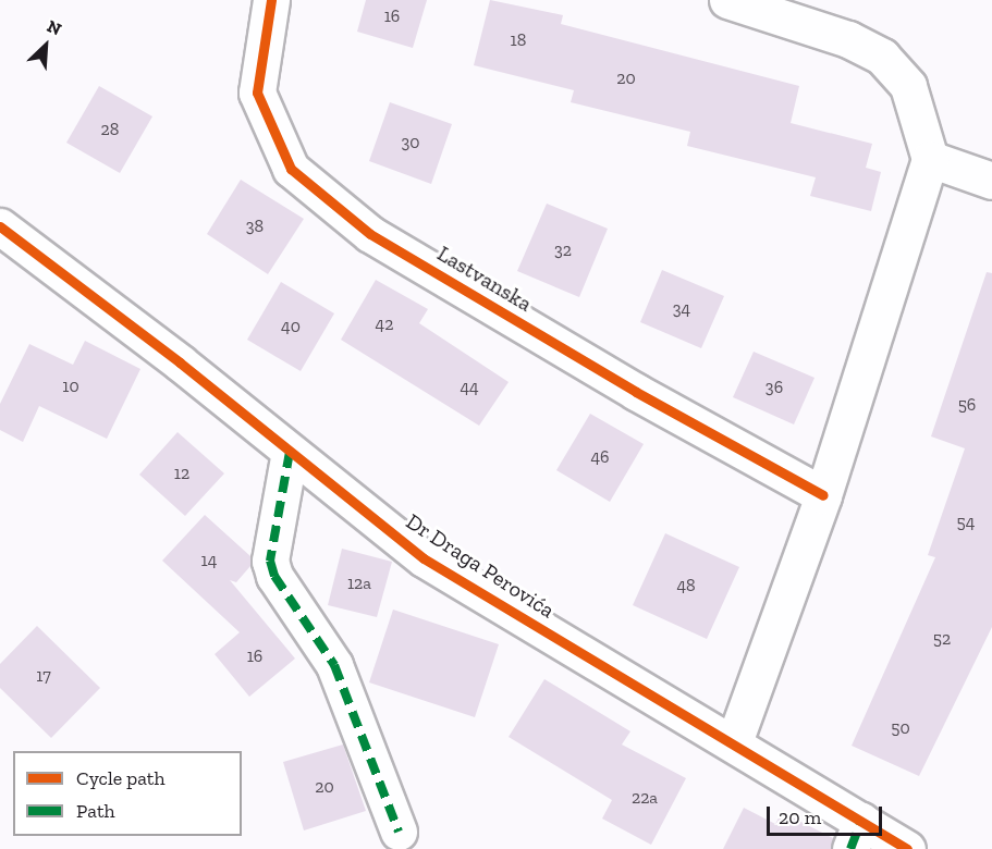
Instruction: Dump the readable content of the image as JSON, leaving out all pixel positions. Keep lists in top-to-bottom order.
{
  "streets": {
    "street": ["Lastvanska", "Dr Draga Perovića"]
  },
  "house_numbers": [
    "16",
    "18",
    "20",
    "28",
    "30",
    "38",
    "32",
    "34",
    "42",
    "40",
    "10",
    "44",
    "36",
    "56",
    "46",
    "12",
    "54",
    "14",
    "12a",
    "48",
    "52",
    "16",
    "17",
    "50",
    "20",
    "22a"
  ],
  "legend": ["Cycle path", "Path"],
  "scale_bar": "20 m",
  "north": "top right"
}
